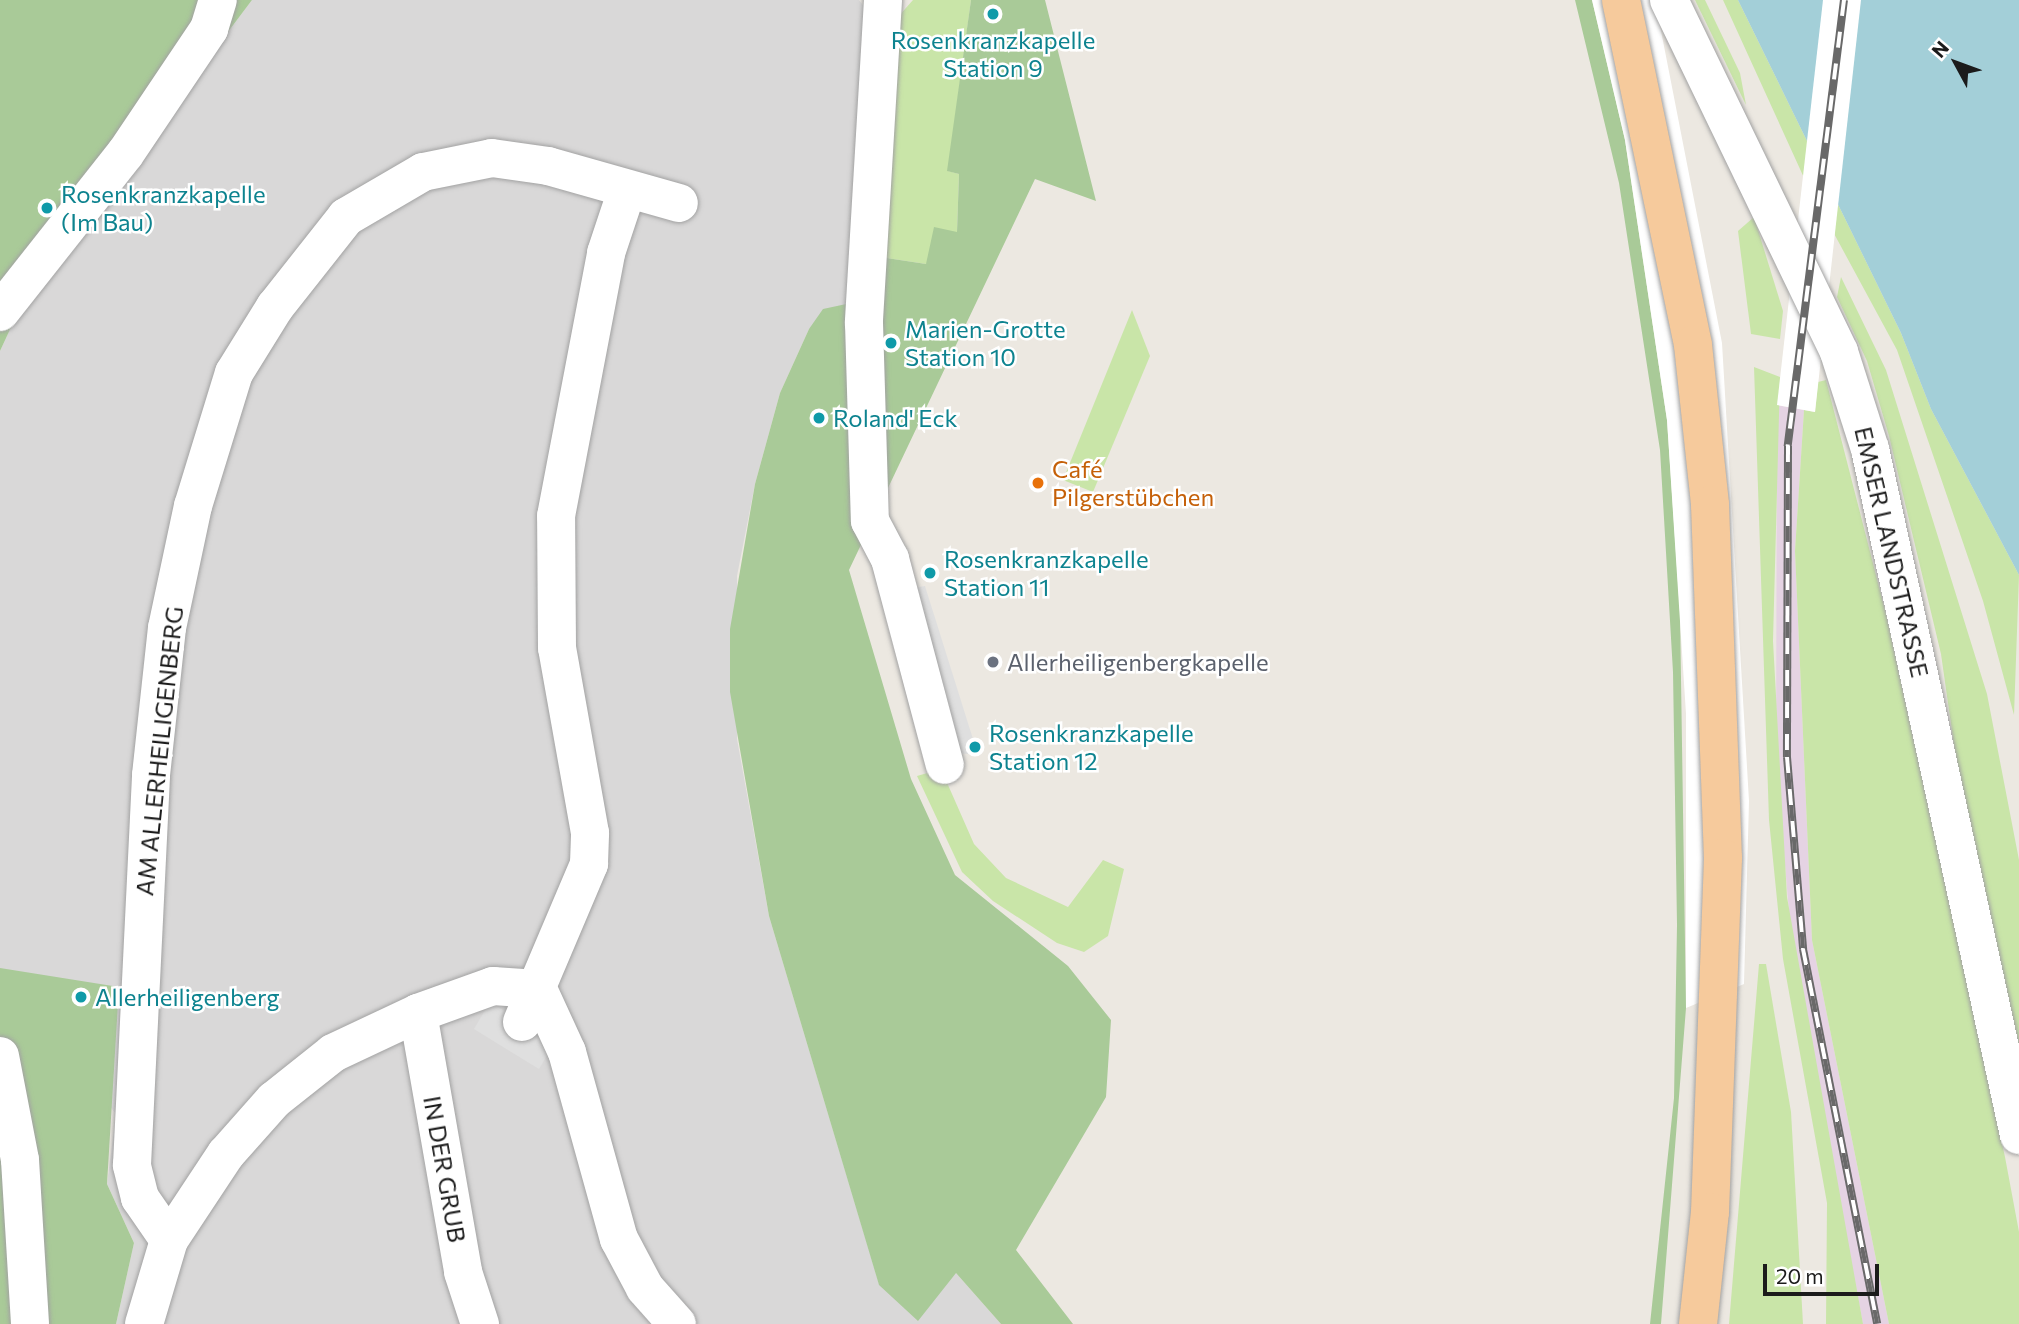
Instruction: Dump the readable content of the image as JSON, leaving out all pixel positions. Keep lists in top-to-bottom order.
{
  "streets": {
    "street": ["EMSER LANDSTRASSE", "AM ALLERHEILIGENBERG", "IN DER GRUB"]
  },
  "places": [
    "Rosenkranzkapelle Station 9",
    "Rosenkranzkapelle (Im Bau)",
    "Marien-Grotte Station 10",
    "Roland' Eck",
    "Café Pilgerstübchen",
    "Rosenkranzkapelle Station 11",
    "Allerheiligenbergkapelle",
    "Rosenkranzkapelle Station 12",
    "Allerheiligenberg"
  ],
  "scale_bar": "20 m",
  "north": "top left"
}
